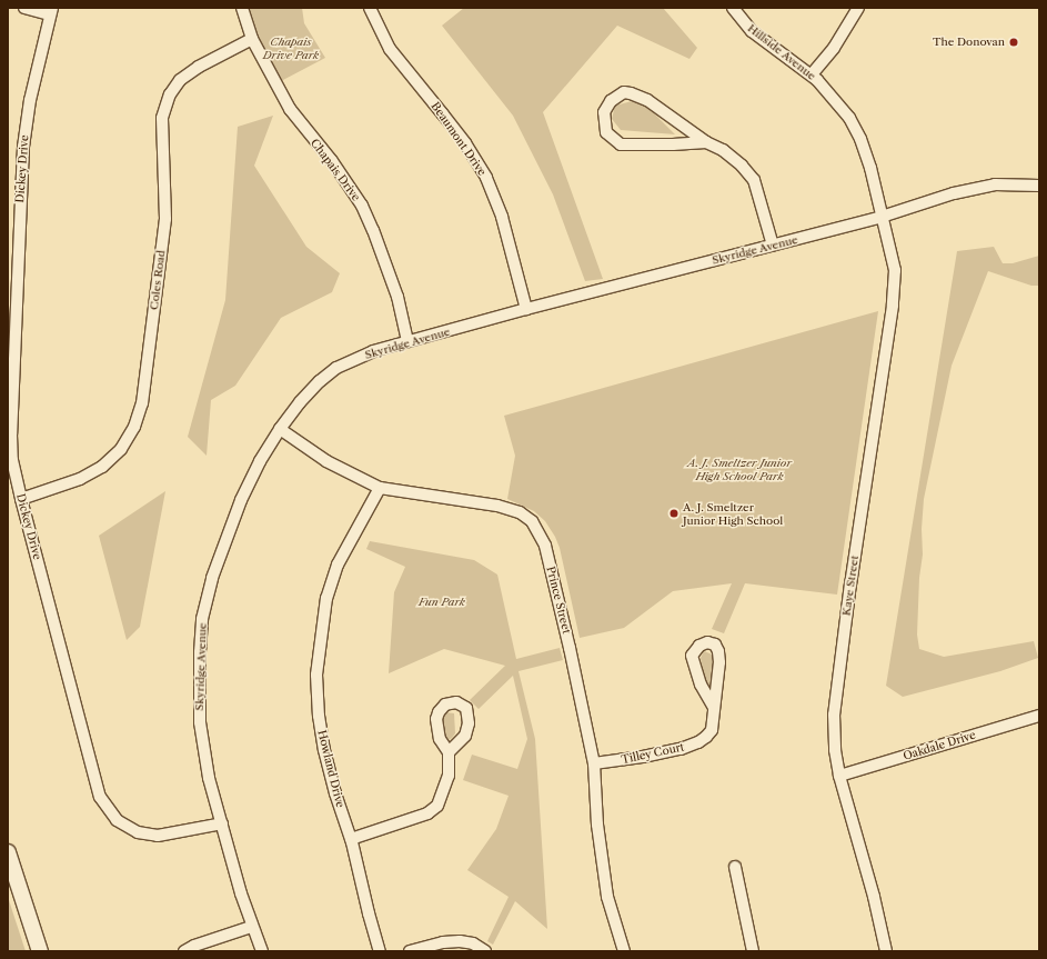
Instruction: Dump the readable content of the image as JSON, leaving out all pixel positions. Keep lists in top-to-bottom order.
{
  "streets": {
    "street": [
      "Hillside Avenue",
      "Beaumont Drive",
      "Dickey Drive",
      "Chapais Drive",
      "Skyridge Avenue",
      "Coles Road",
      "Kaye Street",
      "Prince Street",
      "Oakdale Drive",
      "Tilley Court",
      "Howland Drive"
    ]
  },
  "crossings": [
    ["Hillside Avenue", "Skyridge Avenue"],
    ["Hillside Avenue", "Kaye Street"],
    ["Beaumont Drive", "Skyridge Avenue"],
    ["Dickey Drive", "Skyridge Avenue"],
    ["Dickey Drive", "Coles Road"],
    ["Chapais Drive", "Skyridge Avenue"],
    ["Chapais Drive", "Coles Road"],
    ["Skyridge Avenue", "Kaye Street"],
    ["Skyridge Avenue", "Prince Street"],
    ["Kaye Street", "Oakdale Drive"],
    ["Prince Street", "Tilley Court"],
    ["Prince Street", "Howland Drive"]
  ],
  "parks": ["Chapais Drive Park", "A. J. Smeltzer Junior High School Park", "Fun Park"],
  "places": ["The Donovan", "A. J. Smeltzer Junior High School"]
}
